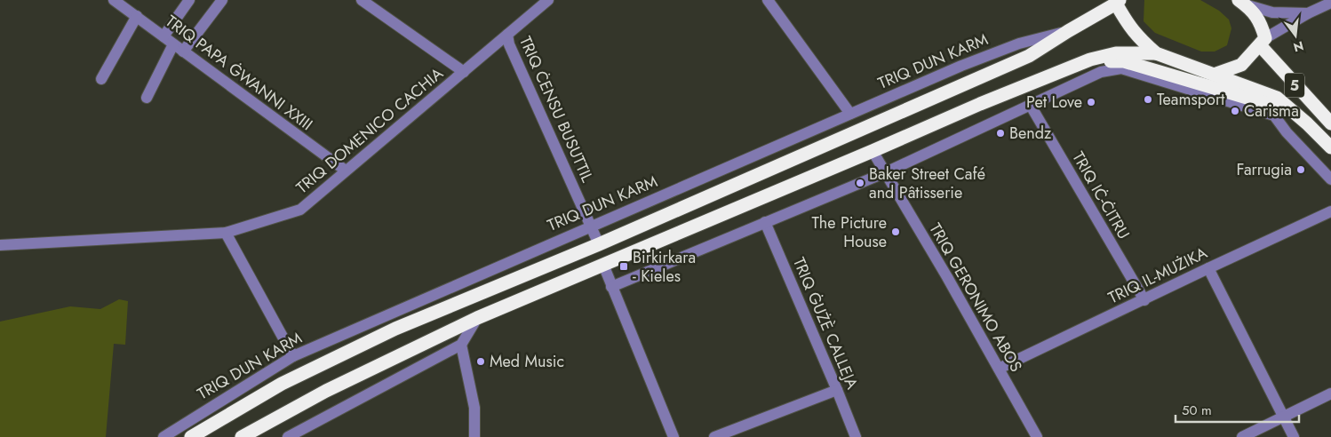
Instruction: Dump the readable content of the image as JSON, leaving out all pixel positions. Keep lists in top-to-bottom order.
{
  "streets": {
    "highway": ["TRIQ DUN KARM", "5"],
    "street": [
      "TRIQ PAPA ĠWANNI XXIII",
      "TRIQ ĊENSU BUSUTTIL",
      "TRIQ DOMENICO CACHIA",
      "TRIQ IĊ-ĊITRU",
      "TRIQ IL-MUŻIKA",
      "TRIQ GERONIMO ABOS",
      "TRIQ ĠUŻÈ CALLEJA"
    ]
  },
  "crossings": [
    ["TRIQ DUN KARM", "5"],
    ["TRIQ DUN KARM", "TRIQ ĊENSU BUSUTTIL"],
    ["TRIQ PAPA ĠWANNI XXIII", "TRIQ DOMENICO CACHIA"],
    ["TRIQ ĊENSU BUSUTTIL", "TRIQ DOMENICO CACHIA"],
    ["TRIQ IĊ-ĊITRU", "TRIQ IL-MUŻIKA"],
    ["TRIQ IL-MUŻIKA", "TRIQ GERONIMO ABOS"]
  ],
  "places": {
    "other": [
      "Teamsport",
      "Pet Love",
      "Carisma",
      "Bendz",
      "Farrugia",
      "Baker Street Café and Pâtisserie",
      "The Picture House",
      "Med Music"
    ],
    "transit": ["Birkirkara - Kieles"]
  },
  "scale_bar": "50 m",
  "north": "bottom"
}
